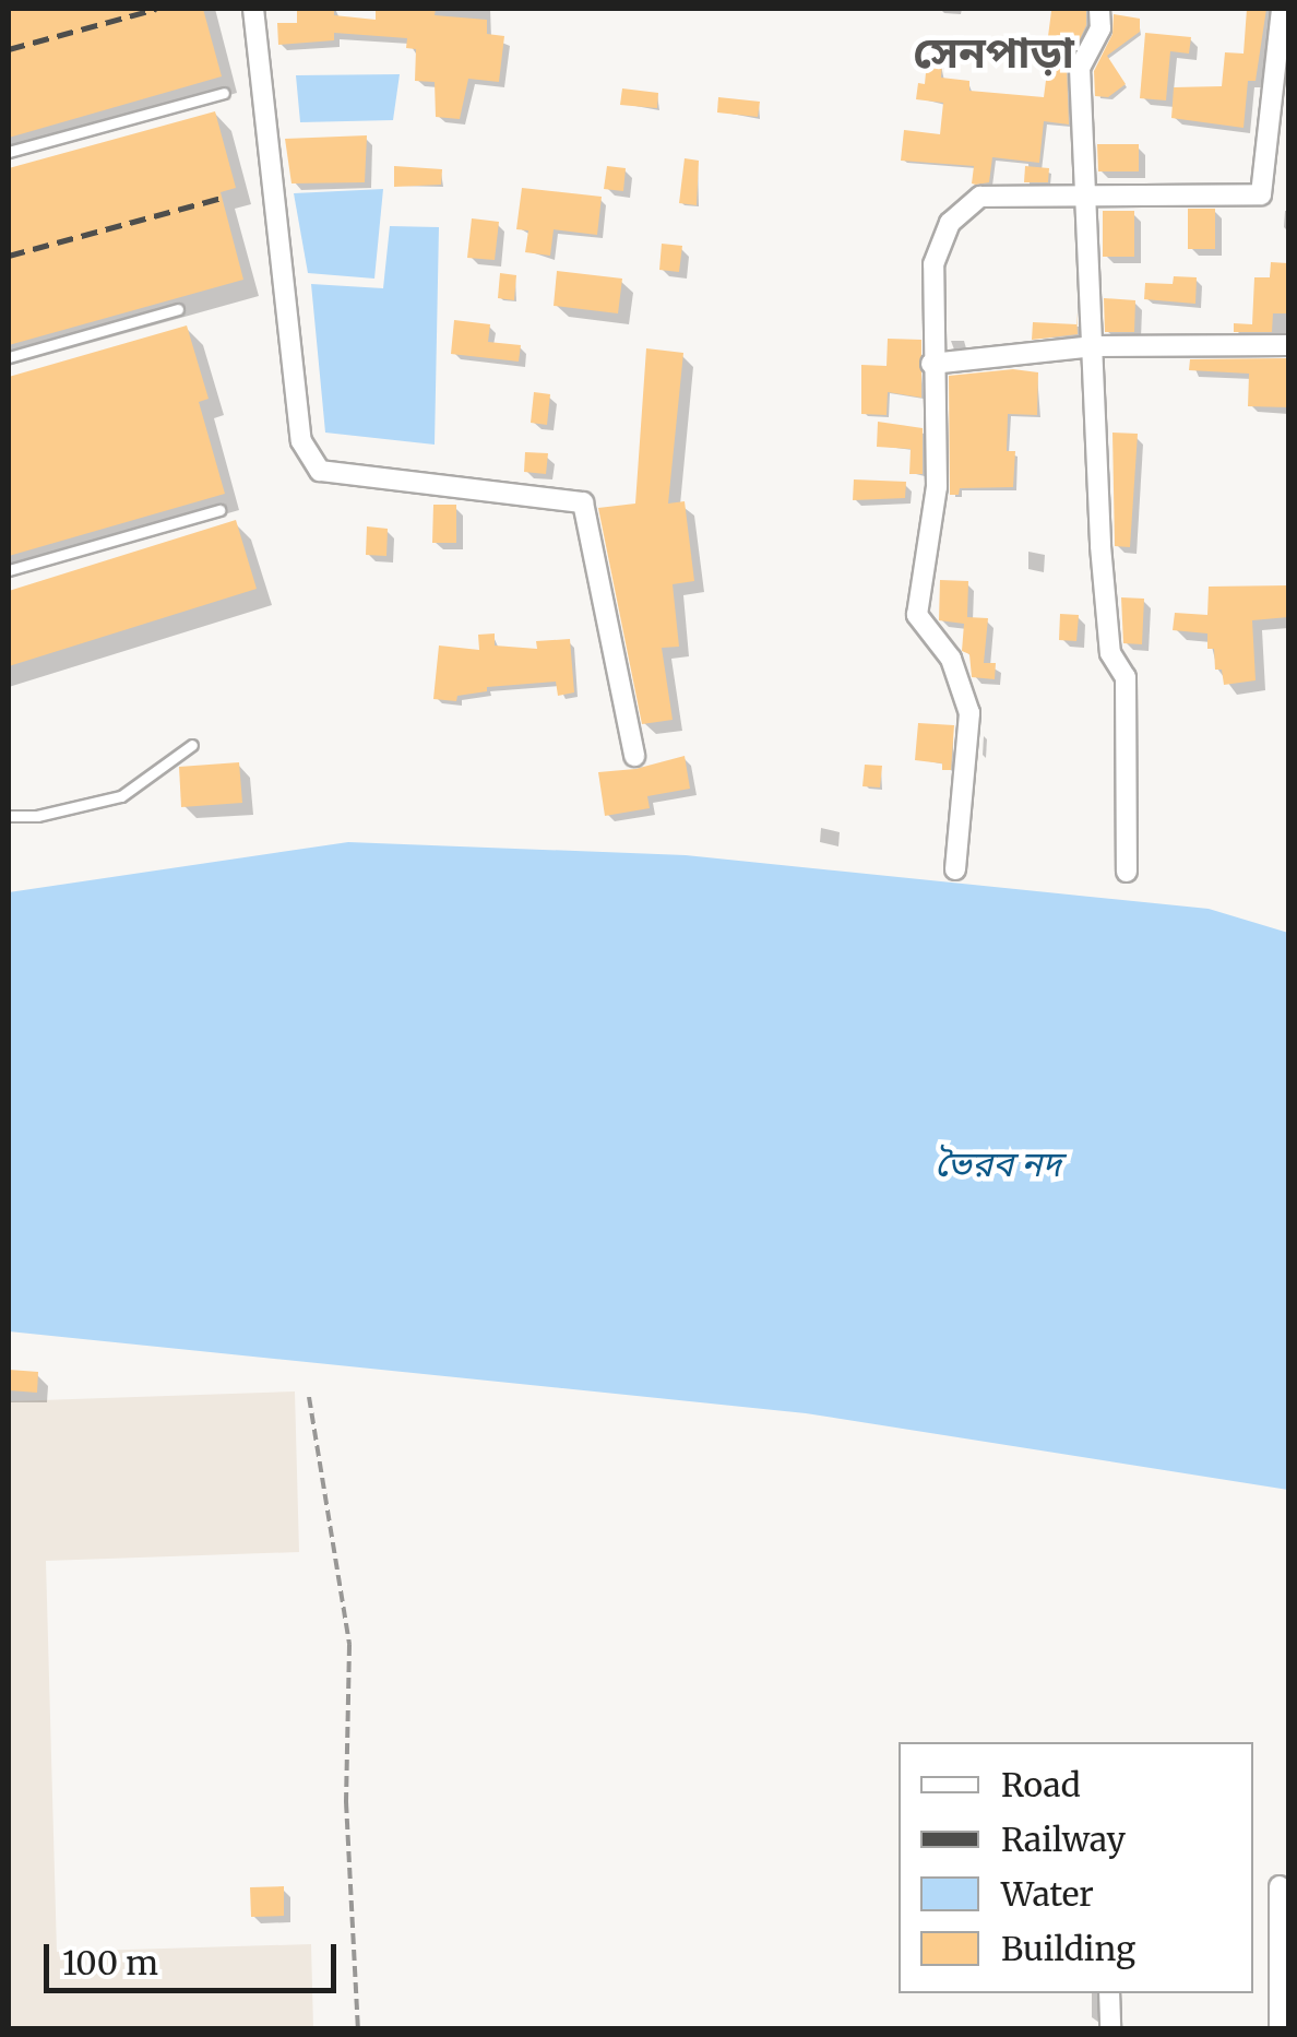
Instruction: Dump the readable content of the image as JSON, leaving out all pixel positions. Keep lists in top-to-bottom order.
{
  "districts": ["সেনপাড়া"],
  "water": ["ভৈরব নদ"],
  "legend": [
    "Road",
    "Railway",
    "Water",
    "Building"
  ],
  "scale_bar": "100 m"
}
